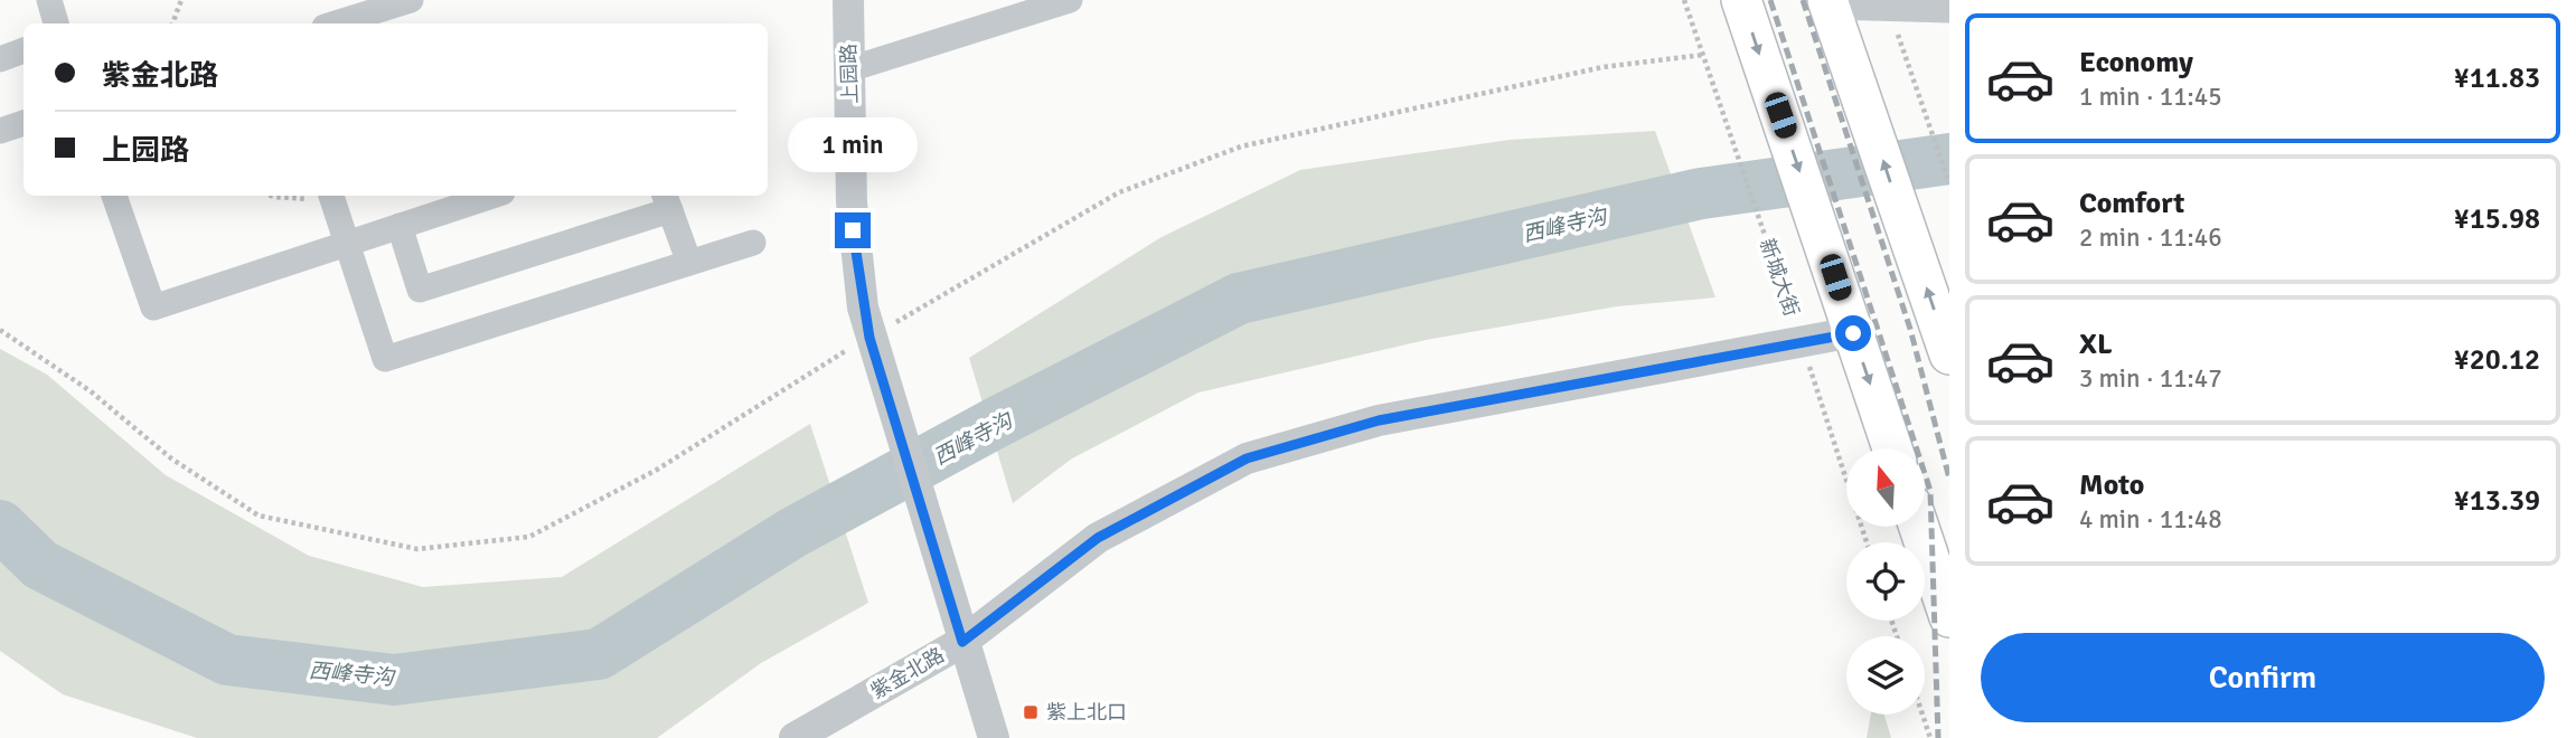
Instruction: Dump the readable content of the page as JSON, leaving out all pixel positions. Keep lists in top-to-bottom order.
{
  "streets": {
    "street": ["上园路", "紫金北路"],
    "path": ["新城大街"]
  },
  "crossings": [
    ["上园路", "紫金北路"],
    ["新城大街", "紫金北路"]
  ],
  "water": ["西峰寺沟"],
  "places": {
    "transit": ["紫上北口"]
  },
  "north": "top",
  "page": {
    "list": [
      {
        "name": "Economy",
        "note": "1 min · 11:45",
        "value": "¥11.83"
      },
      {
        "name": "Comfort",
        "note": "2 min · 11:46",
        "value": "¥15.98"
      },
      {
        "name": "XL",
        "note": "3 min · 11:47",
        "value": "¥20.12"
      },
      {
        "name": "Moto",
        "note": "4 min · 11:48",
        "value": "¥13.39"
      }
    ],
    "banner": ["紫金北路", "上园路"],
    "bubble": "1 min",
    "buttons": "Confirm"
  }
}
